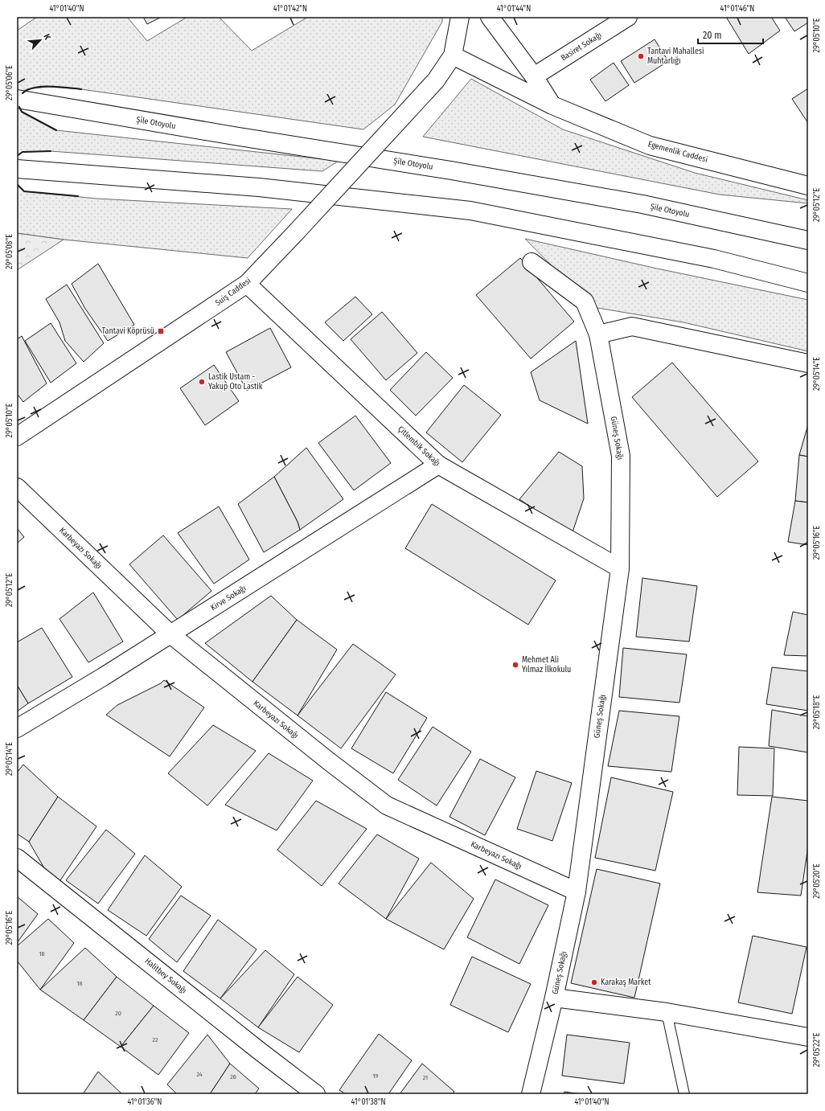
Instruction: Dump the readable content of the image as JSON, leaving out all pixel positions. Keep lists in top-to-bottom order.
{
  "streets": {
    "main road": [
      "Basiret Sokağı",
      "Şile Otoyolu",
      "Egemenlik Caddesi",
      "Suiş Caddesi",
      "Güneş Sokağı",
      "Çitlembik Sokağı",
      "Karbeyazı Sokağı",
      "Kirve Sokağı",
      "Halitbey Sokağı"
    ]
  },
  "crossings": [
    ["Egemenlik Caddesi", "Suiş Caddesi"],
    ["Suiş Caddesi", "Çitlembik Sokağı"],
    ["Güneş Sokağı", "Çitlembik Sokağı"],
    ["Güneş Sokağı", "Karbeyazı Sokağı"],
    ["Çitlembik Sokağı", "Kirve Sokağı"],
    ["Karbeyazı Sokağı", "Kirve Sokağı"]
  ],
  "places": {
    "other": [
      "Tantavi Mahallesi Muhtarlığı",
      "Lastik Ustam - Yakup Oto Lastik",
      "Mehmet Ali Yılmaz İlkokulu",
      "Karakaş Market"
    ],
    "transit": ["Tantavi Köprüsü"]
  },
  "house_numbers": [
    "16",
    "18",
    "20",
    "22",
    "24",
    "19",
    "26",
    "21"
  ],
  "scale_bar": "20 m",
  "north": "top right",
  "coordinates": [
    "41°01'40\"N",
    "41°01'42\"N",
    "41°01'44\"N",
    "41°01'46\"N",
    "29°05'10\"E",
    "29°05'06\"E",
    "29°05'12\"E",
    "29°05'08\"E",
    "29°05'14\"E",
    "29°05'16\"E",
    "29°05'18\"E",
    "29°05'20\"E",
    "29°05'22\"E",
    "41°01'36\"N",
    "41°01'38\"N"
  ]
}
